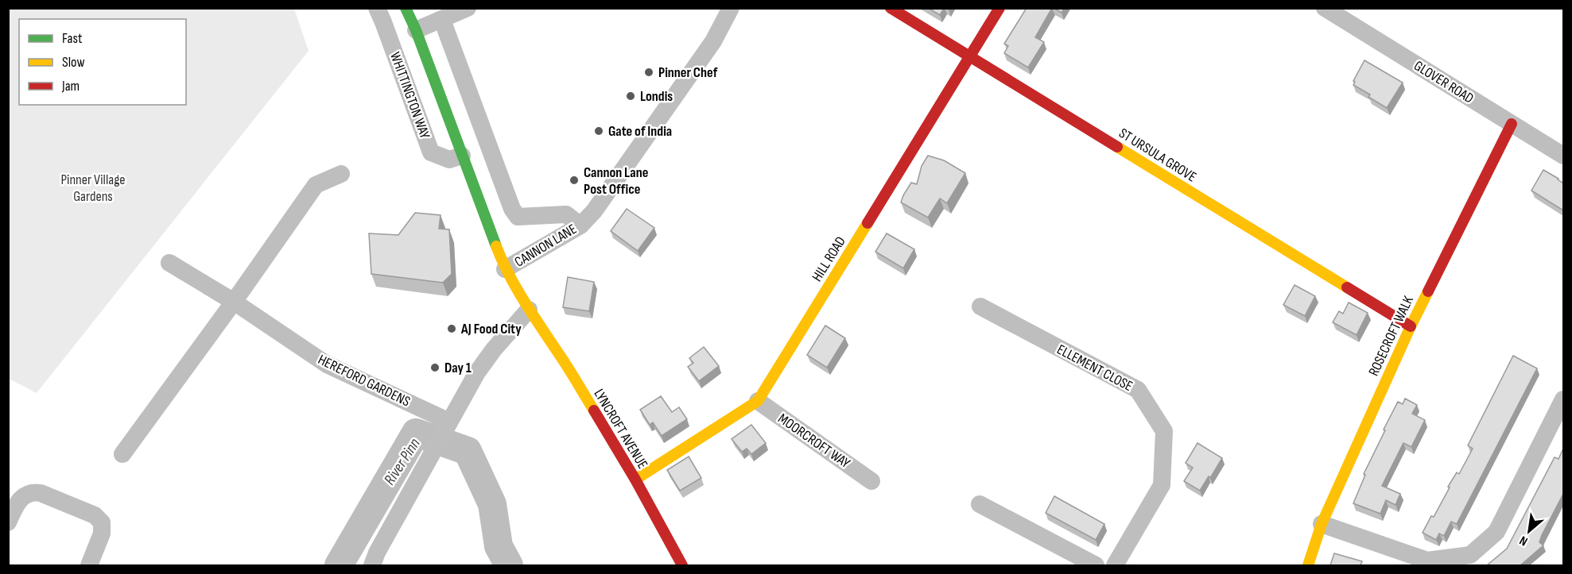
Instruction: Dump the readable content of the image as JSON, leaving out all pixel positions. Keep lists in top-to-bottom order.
{
  "streets": {
    "street": [
      "GLOVER ROAD",
      "WHITTINGTON WAY",
      "ST URSULA GROVE",
      "CANNON LANE",
      "HILL ROAD",
      "ROSECROFT WALK",
      "ELLEMENT CLOSE",
      "HEREFORD GARDENS",
      "LYNCROFT AVENUE",
      "MOORCROFT WAY"
    ]
  },
  "crossings": [
    ["GLOVER ROAD", "ROSECROFT WALK"],
    ["WHITTINGTON WAY", "CANNON LANE"],
    ["WHITTINGTON WAY", "LYNCROFT AVENUE"],
    ["ST URSULA GROVE", "HILL ROAD"],
    ["ST URSULA GROVE", "ROSECROFT WALK"],
    ["HILL ROAD", "LYNCROFT AVENUE"],
    ["HILL ROAD", "MOORCROFT WAY"]
  ],
  "water": ["River Pinn"],
  "parks": ["Pinner Village Gardens"],
  "places": [
    "Pinner Chef",
    "Londis",
    "Gate of India",
    "Cannon Lane Post Office",
    "AJ Food City",
    "Day 1"
  ],
  "legend": ["Fast", "Slow", "Jam"],
  "north": "bottom left"
}
